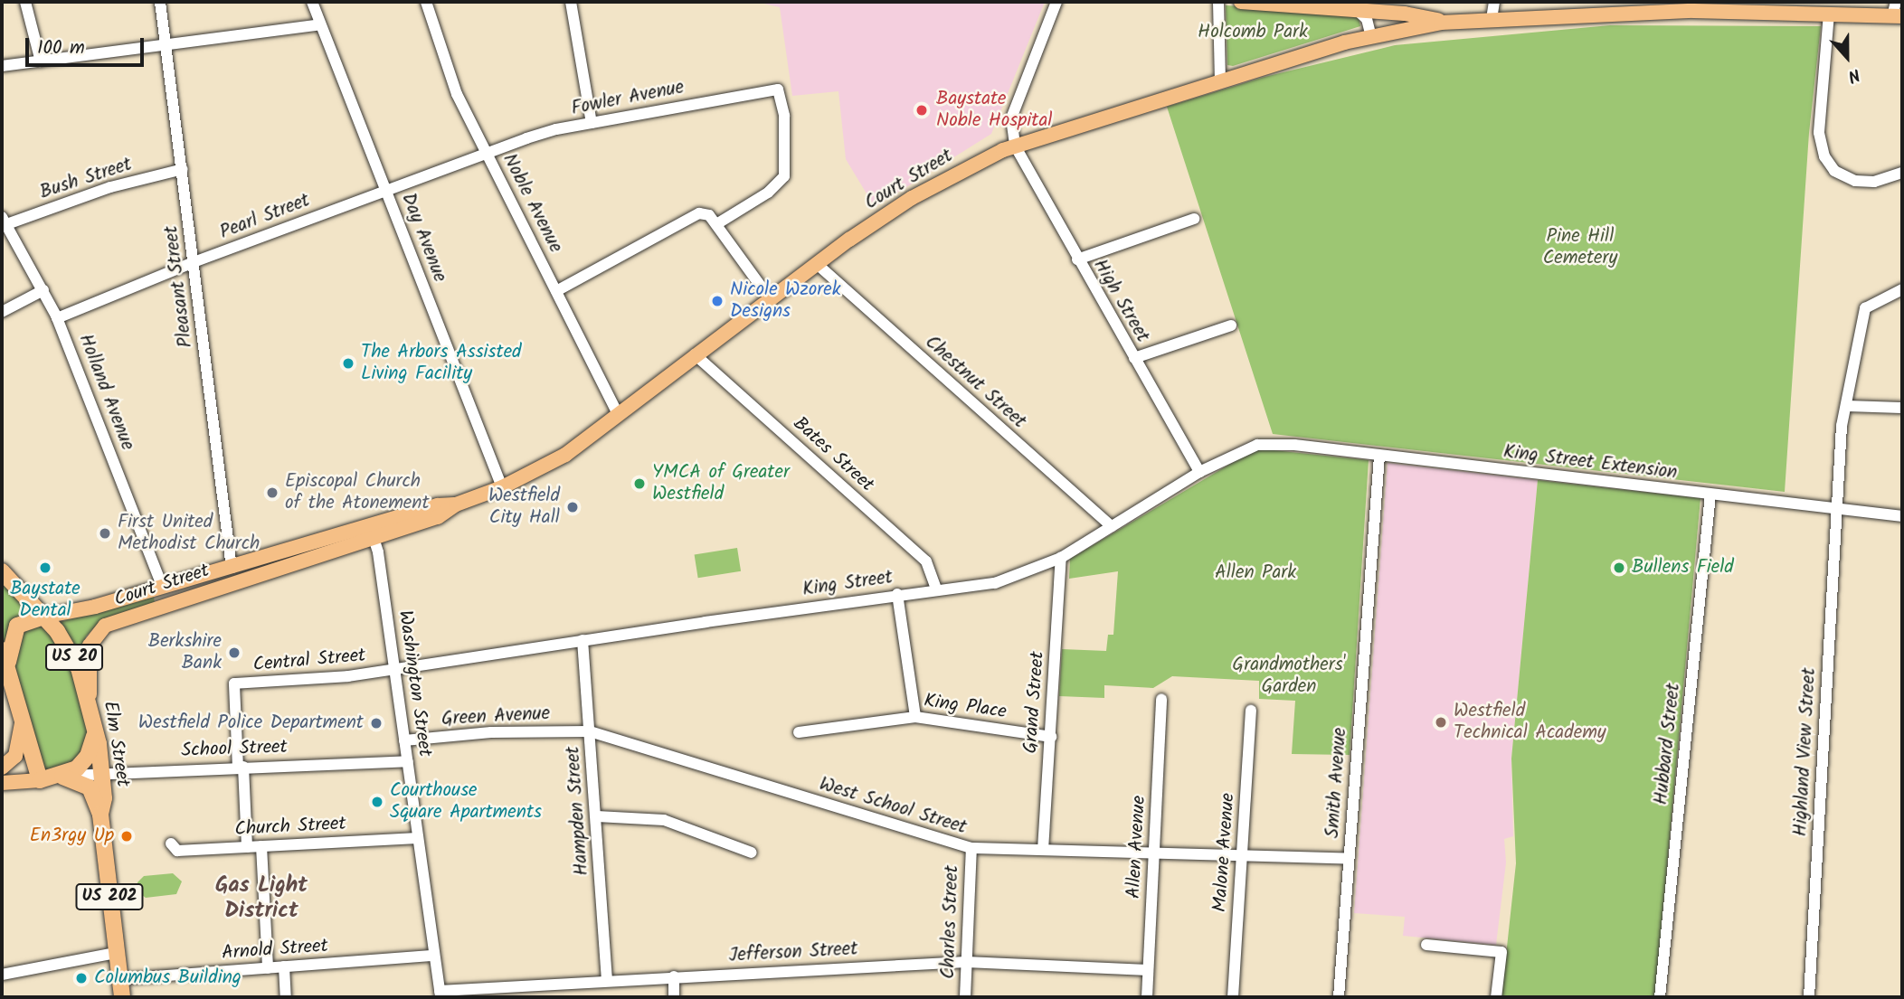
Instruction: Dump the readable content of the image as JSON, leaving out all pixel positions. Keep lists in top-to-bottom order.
{
  "streets": {
    "highway": ["US 20", "Elm Street", "US 202"],
    "main road": ["Court Street"],
    "street": [
      "Fowler Avenue",
      "Bush Street",
      "Noble Avenue",
      "Pearl Street",
      "Day Avenue",
      "Pleasant Street",
      "High Street",
      "Chestnut Street",
      "Holland Avenue",
      "Bates Street",
      "King Street Extension",
      "King Street",
      "Central Street",
      "Washington Street",
      "Grand Street",
      "King Place",
      "Green Avenue",
      "Hubbard Street",
      "School Street",
      "Highland View Street",
      "Smith Avenue",
      "West School Street",
      "Hampden Street",
      "Church Street",
      "Allen Avenue",
      "Malone Avenue",
      "Charles Street",
      "Arnold Street",
      "Jefferson Street"
    ]
  },
  "crossings": [
    ["Fowler Avenue", "Noble Avenue"],
    ["Fowler Avenue", "Pearl Street"],
    ["Bush Street", "Pleasant Street"],
    ["Bush Street", "Holland Avenue"],
    ["Court Street", "Noble Avenue"],
    ["Court Street", "Day Avenue"],
    ["Court Street", "Pleasant Street"],
    ["Court Street", "High Street"],
    ["Court Street", "Chestnut Street"],
    ["Court Street", "Holland Avenue"],
    ["Court Street", "Bates Street"],
    ["Court Street", "US 20"],
    ["Court Street", "Washington Street"],
    ["Court Street", "Elm Street"],
    ["Noble Avenue", "Pearl Street"],
    ["Pearl Street", "Day Avenue"],
    ["Pearl Street", "Pleasant Street"],
    ["Pearl Street", "Holland Avenue"],
    ["High Street", "King Street"],
    ["Chestnut Street", "King Street"],
    ["Bates Street", "King Street"],
    ["King Street Extension", "King Street"],
    ["King Street Extension", "Hubbard Street"],
    ["King Street Extension", "Highland View Street"],
    ["King Street Extension", "Smith Avenue"],
    ["King Street", "Central Street"],
    ["King Street", "Washington Street"],
    ["King Street", "Grand Street"],
    ["King Street", "Hampden Street"],
    ["US 20", "Elm Street"],
    ["Central Street", "Washington Street"],
    ["Central Street", "School Street"],
    ["Washington Street", "Green Avenue"],
    ["Washington Street", "School Street"],
    ["Washington Street", "Church Street"],
    ["Washington Street", "Arnold Street"],
    ["Washington Street", "Jefferson Street"],
    ["Grand Street", "King Place"],
    ["Grand Street", "West School Street"],
    ["Green Avenue", "West School Street"],
    ["Green Avenue", "Hampden Street"],
    ["Elm Street", "School Street"],
    ["Elm Street", "Arnold Street"],
    ["Smith Avenue", "West School Street"],
    ["West School Street", "Hampden Street"],
    ["West School Street", "Allen Avenue"],
    ["West School Street", "Malone Avenue"],
    ["West School Street", "Charles Street"],
    ["Hampden Street", "Jefferson Street"],
    ["Allen Avenue", "Jefferson Street"],
    ["Charles Street", "Jefferson Street"]
  ],
  "districts": ["Gas Light District"],
  "parks": [
    "Holcomb Park",
    "Pine Hill Cemetery",
    "Allen Park",
    "Grandmothers' Garden"
  ],
  "places": [
    "Baystate Noble Hospital",
    "Nicole Wzorek Designs",
    "The Arbors Assisted Living Facility",
    "YMCA of Greater Westfield",
    "Episcopal Church of the Atonement",
    "Westfield City Hall",
    "First United Methodist Church",
    "Baystate Dental",
    "Bullens Field",
    "Berkshire Bank",
    "Westfield Technical Academy",
    "Westfield Police Department",
    "Courthouse Square Apartments",
    "En3rgy Up",
    "Columbus Building"
  ],
  "scale_bar": "100 m",
  "north": "bottom"
}
